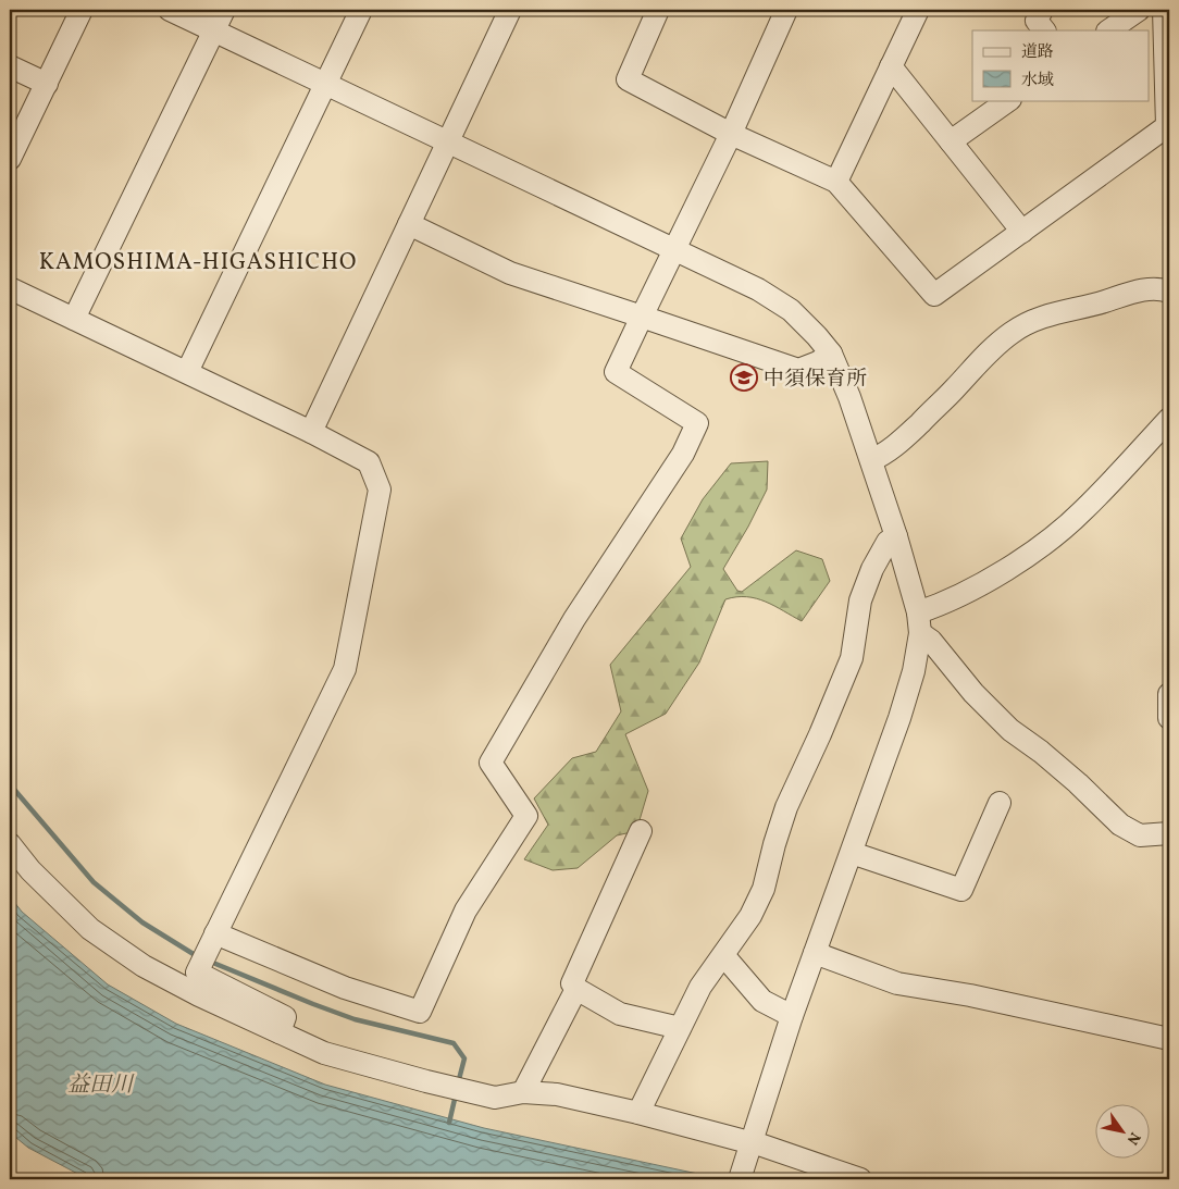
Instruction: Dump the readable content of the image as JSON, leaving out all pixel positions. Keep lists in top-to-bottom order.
{
  "districts": ["KAMOSHIMA-HIGASHICHO"],
  "water": ["益田川"],
  "places": {
    "school or university": ["中須保育所"]
  },
  "legend": ["道路", "水域"],
  "north": "bottom right"
}
